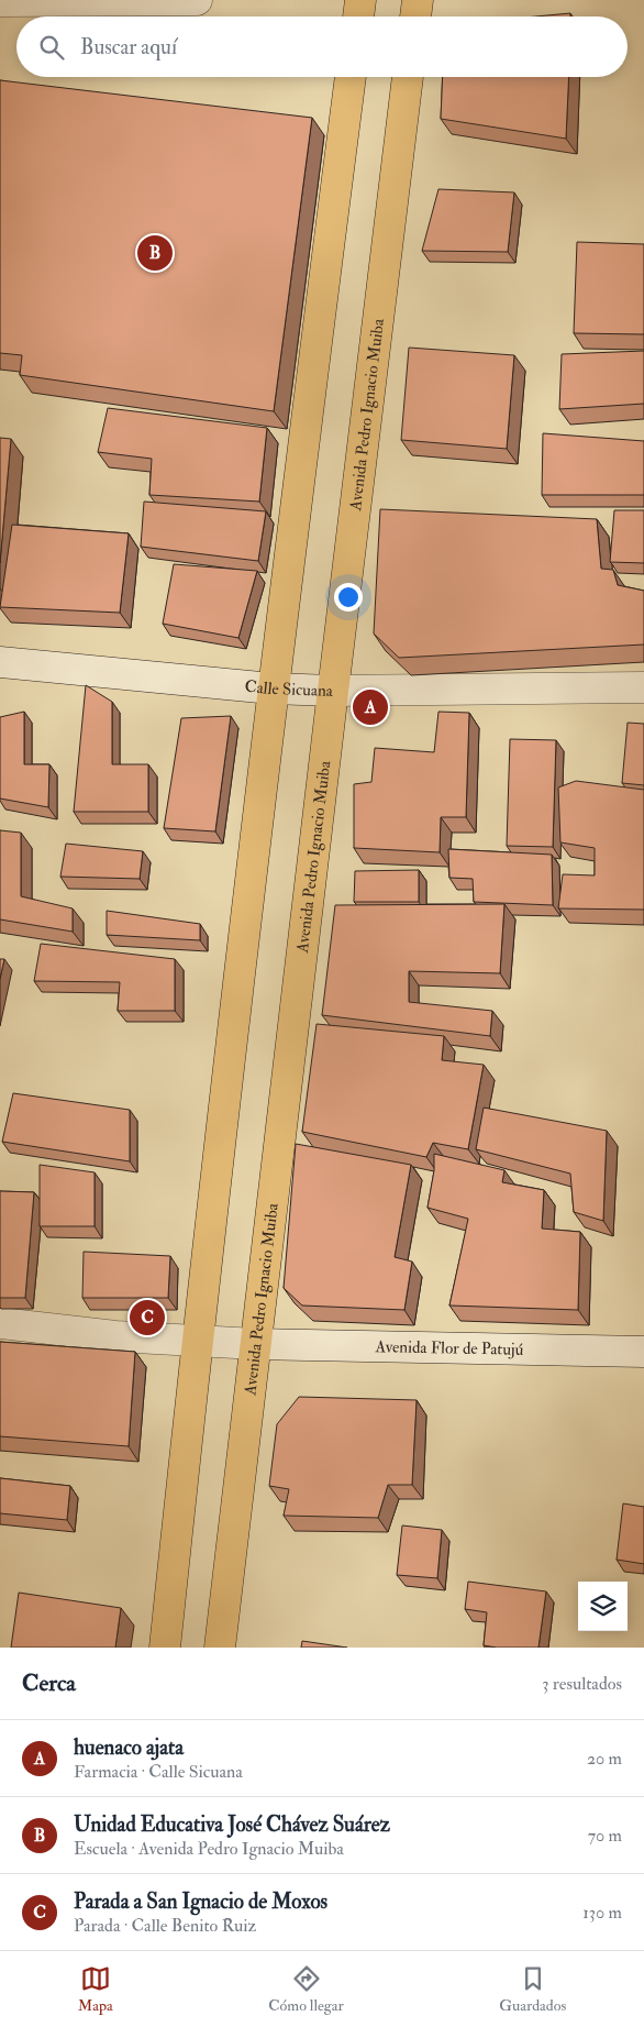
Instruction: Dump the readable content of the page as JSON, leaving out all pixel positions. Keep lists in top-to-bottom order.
{
  "streets": {
    "main road": ["Avenida Pedro Ignacio Muiba"],
    "street": ["Calle Sicuana", "Avenida Flor de Patujú"]
  },
  "crossings": [
    ["Avenida Pedro Ignacio Muiba", "Calle Sicuana"],
    ["Avenida Pedro Ignacio Muiba", "Avenida Flor de Patujú"]
  ],
  "page": {
    "search": "Buscar aquí",
    "pins": ["B", "A", "C"],
    "heading": ["Cerca", "3 resultados"],
    "list": [
      {
        "mark": "A",
        "name": "huenaco ajata",
        "note": "Farmacia · Calle Sicuana",
        "value": "20 m"
      },
      {
        "mark": "B",
        "name": "Unidad Educativa José Chávez Suárez",
        "note": "Escuela · Avenida Pedro Ignacio Muiba",
        "value": "70 m"
      },
      {
        "mark": "C",
        "name": "Parada a San Ignacio de Moxos",
        "note": "Parada · Calle Benito Ruiz",
        "value": "130 m"
      }
    ],
    "nav": ["Mapa", "Cómo llegar", "Guardados"]
  }
}
